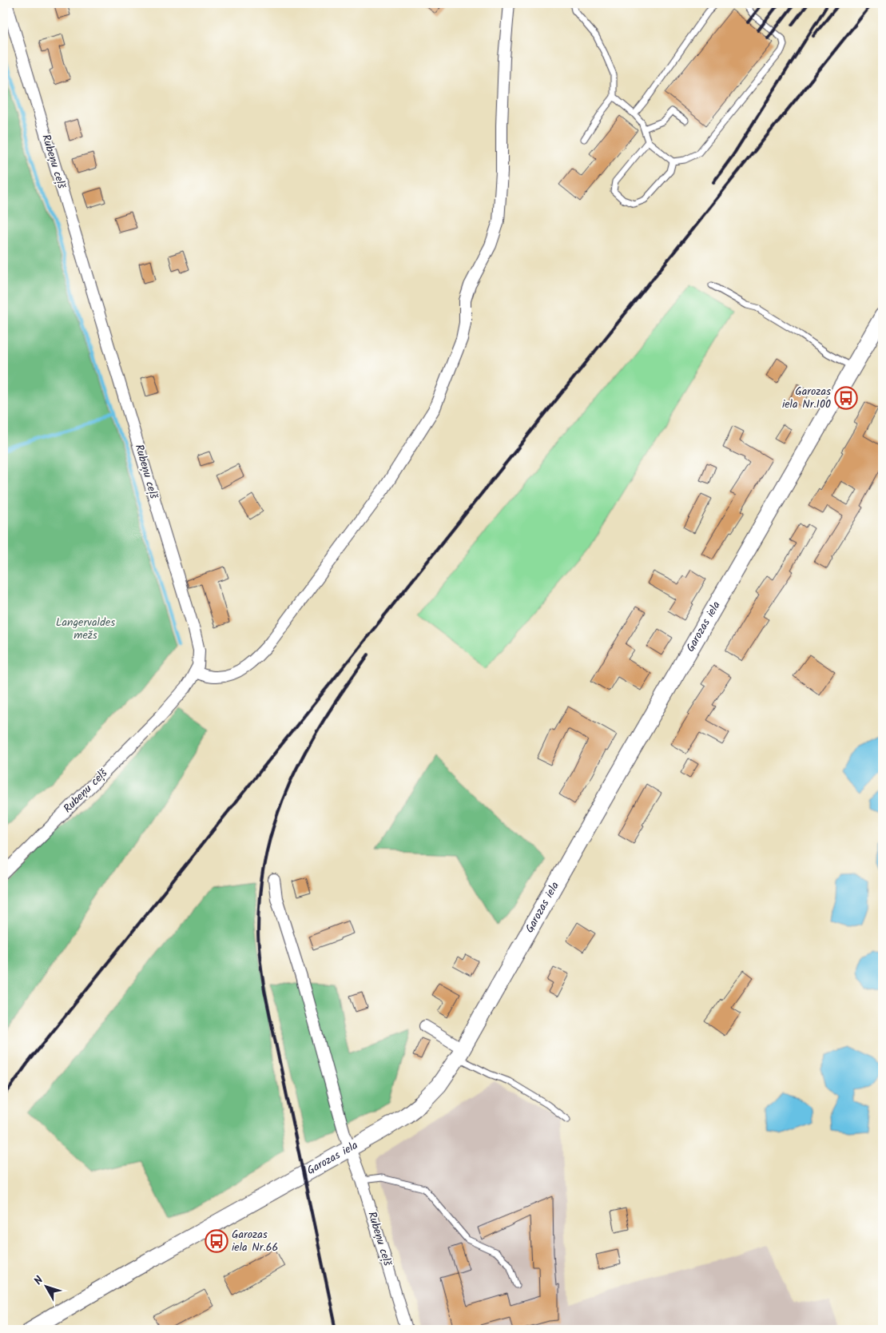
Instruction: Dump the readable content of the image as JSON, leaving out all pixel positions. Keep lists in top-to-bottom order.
{
  "streets": {
    "main road": ["Garozas iela"],
    "street": ["Rubeņu ceļš"]
  },
  "crossings": [
    ["Rubeņu ceļš", "Garozas iela"]
  ],
  "parks": ["Langervaldes mežs"],
  "places": {
    "bus stop": ["Garozas iela Nr.100", "Garozas iela Nr.66"]
  },
  "north": "top left"
}
